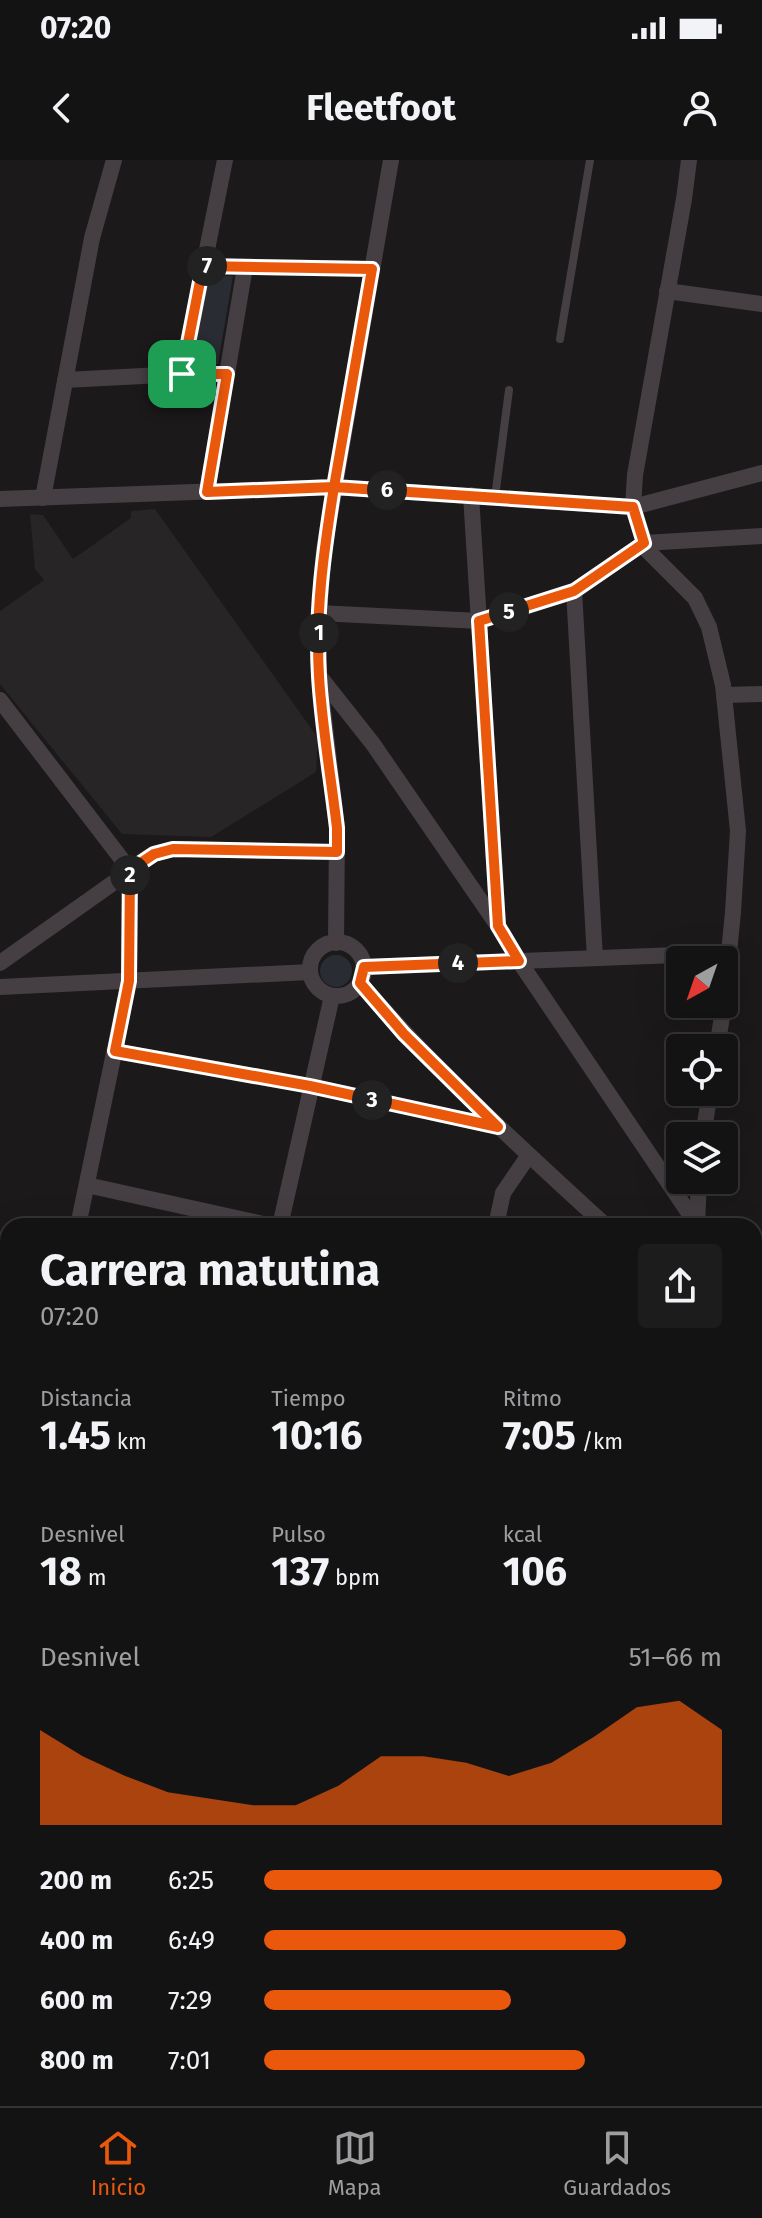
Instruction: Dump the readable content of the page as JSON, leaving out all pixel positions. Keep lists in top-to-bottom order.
{
  "north": "bottom left",
  "page": {
    "status": "07:20",
    "header": "Fleetfoot",
    "pins": [
      "7",
      "6",
      "5",
      "1",
      "2",
      "4",
      "3"
    ],
    "heading": ["Carrera matutina", "07:20"],
    "stats": [
      ["Distancia", "1.45 km"],
      ["Tiempo", "10:16"],
      ["Ritmo", "7:05 /km"],
      ["Desnivel", "18 m"],
      ["Pulso", "137 bpm"],
      ["kcal", "106"]
    ],
    "chart": ["Desnivel", "51–66 m"],
    "list": [
      {
        "name": "200 m",
        "note": "6:25"
      },
      {
        "name": "400 m",
        "note": "6:49"
      },
      {
        "name": "600 m",
        "note": "7:29"
      },
      {
        "name": "800 m",
        "note": "7:01"
      }
    ],
    "tabs": ["Inicio", "Mapa", "Guardados"]
  }
}
